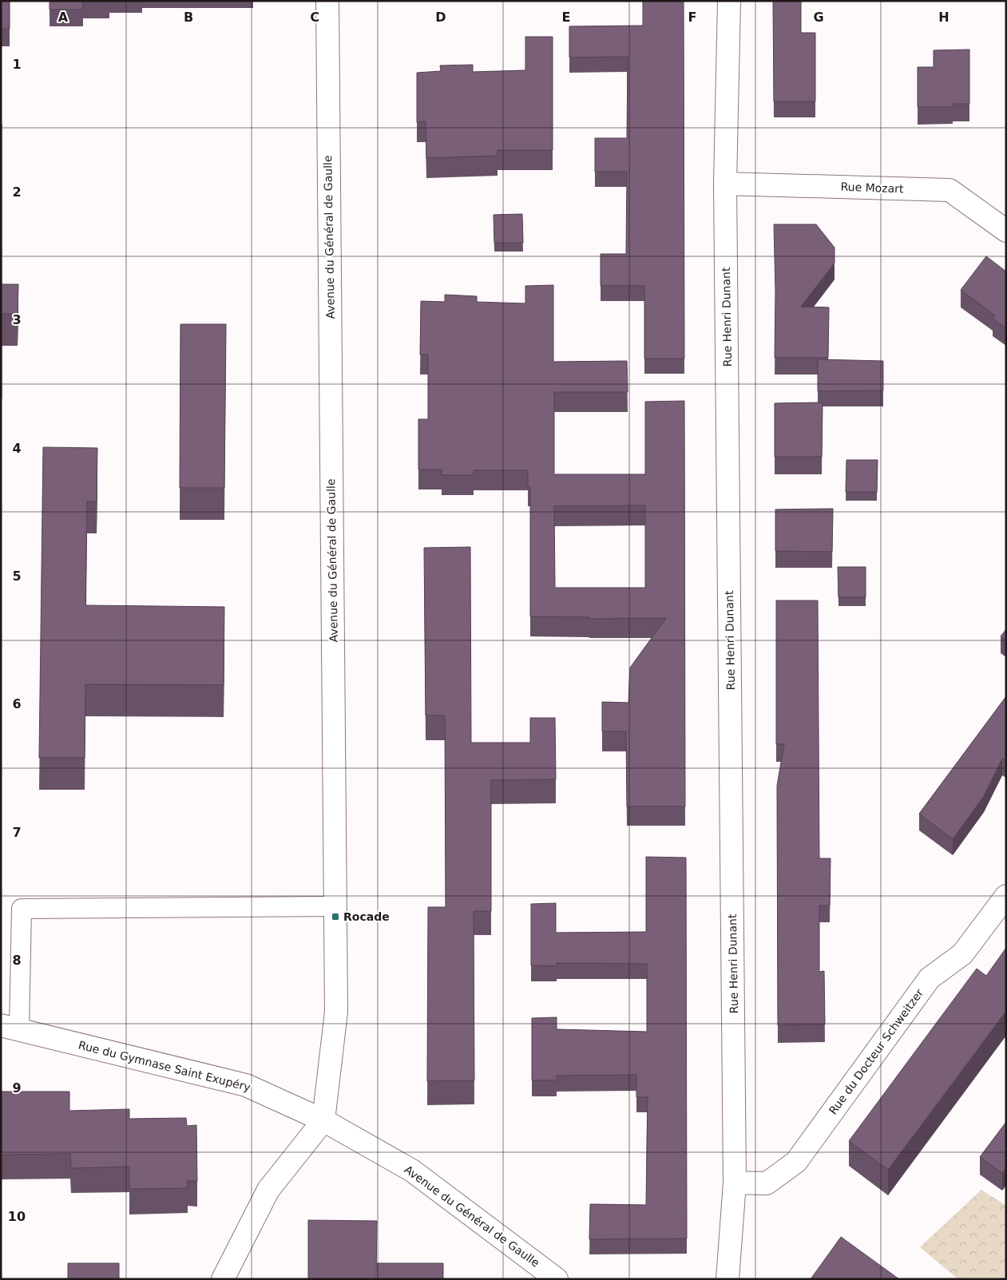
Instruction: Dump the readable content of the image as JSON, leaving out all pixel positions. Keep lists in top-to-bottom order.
{
  "streets": {
    "street": [
      "Rue Mozart",
      "Avenue du Général de Gaulle",
      "Rue Henri Dunant",
      "Rue du Docteur Schweitzer",
      "Rue du Gymnase Saint Exupéry"
    ]
  },
  "crossings": [
    ["Rue Mozart", "Rue Henri Dunant"],
    ["Avenue du Général de Gaulle", "Rue du Gymnase Saint Exupéry"],
    ["Rue Henri Dunant", "Rue du Docteur Schweitzer"]
  ],
  "places": {
    "transit": ["Rocade"]
  },
  "grid": {
    "columns": [
      "A",
      "B",
      "C",
      "D",
      "E",
      "F",
      "G",
      "H"
    ],
    "rows": [
      "1",
      "2",
      "3",
      "4",
      "5",
      "6",
      "7",
      "8",
      "9",
      "10"
    ]
  }
}
